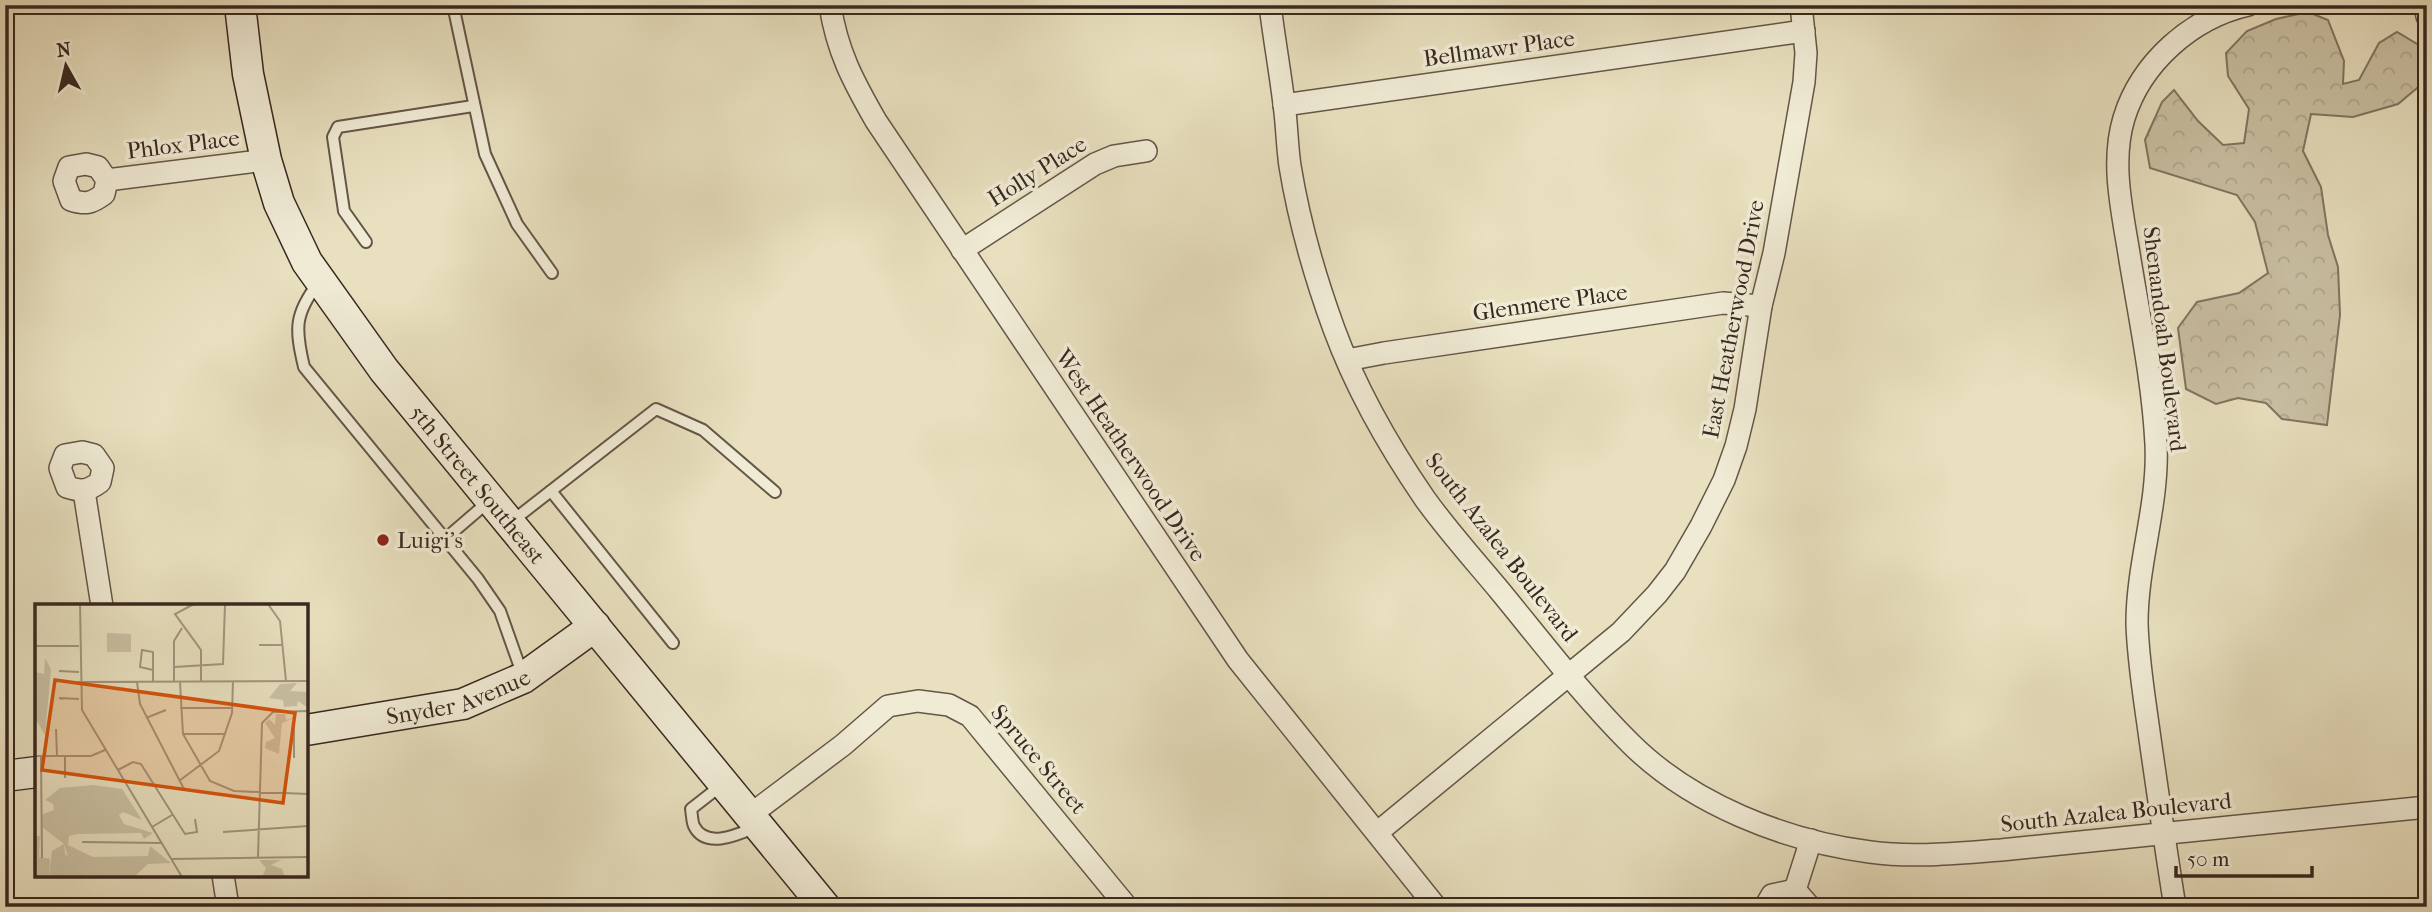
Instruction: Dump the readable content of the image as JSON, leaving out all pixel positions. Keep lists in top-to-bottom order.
{
  "streets": {
    "main road": ["5th Street Southeast", "Snyder Avenue"],
    "street": [
      "Bellmawr Place",
      "Phlox Place",
      "Holly Place",
      "Glenmere Place",
      "East Heatherwood Drive",
      "Shenandoah Boulevard",
      "West Heatherwood Drive",
      "South Azalea Boulevard",
      "Spruce Street"
    ]
  },
  "crossings": [
    ["Bellmawr Place", "East Heatherwood Drive"],
    ["Bellmawr Place", "South Azalea Boulevard"],
    ["Phlox Place", "5th Street Southeast"],
    ["Holly Place", "West Heatherwood Drive"],
    ["Glenmere Place", "East Heatherwood Drive"],
    ["Glenmere Place", "South Azalea Boulevard"],
    ["East Heatherwood Drive", "West Heatherwood Drive"],
    ["East Heatherwood Drive", "South Azalea Boulevard"],
    ["Shenandoah Boulevard", "South Azalea Boulevard"],
    ["5th Street Southeast", "Snyder Avenue"],
    ["5th Street Southeast", "Spruce Street"]
  ],
  "places": ["Luigi's"],
  "scale_bar": "50 m",
  "north": "top"
}
